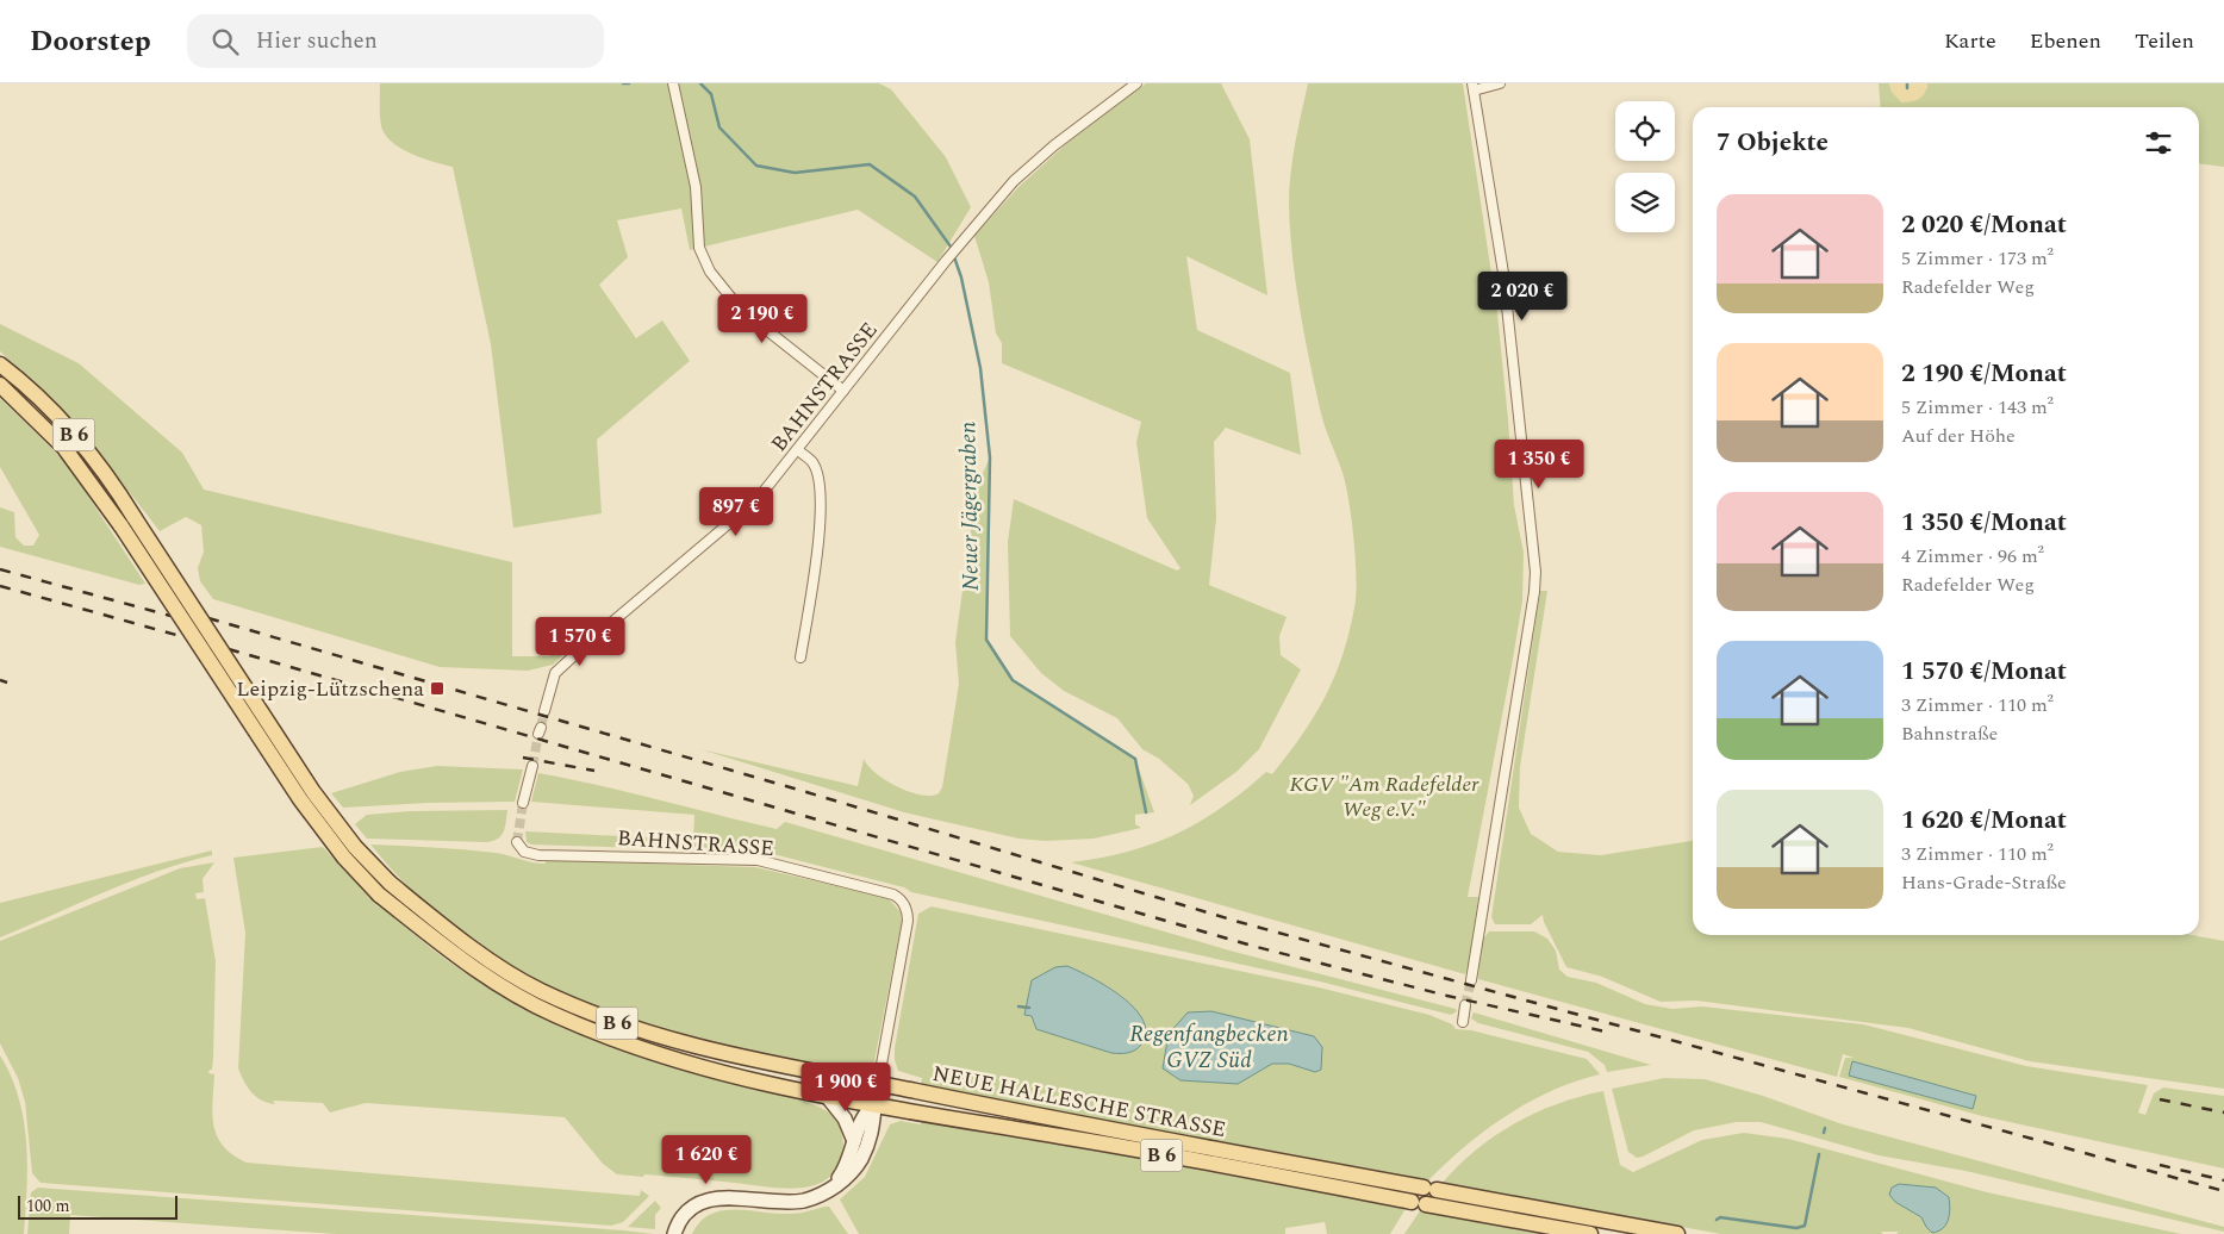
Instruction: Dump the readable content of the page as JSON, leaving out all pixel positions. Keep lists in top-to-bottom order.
{
  "streets": {
    "main road": ["B 6", "NEUE HALLESCHE STRASSE"],
    "street": ["BAHNSTRASSE"]
  },
  "crossings": [
    ["BAHNSTRASSE", "NEUE HALLESCHE STRASSE"]
  ],
  "water": ["Neuer Jägergraben", "Regenfangbecken GVZ Süd"],
  "parks": ["KGV \"Am Radefelder Weg e.V.\""],
  "places": {
    "transit": ["Leipzig-Lützschena"]
  },
  "scale_bar": "100 m",
  "page": {
    "header": "Doorstep",
    "search": "Hier suchen",
    "nav": ["Karte", "Ebenen", "Teilen"],
    "heading": "7 Objekte",
    "list": [
      {
        "name": "2 020 €/Monat",
        "note": "5 Zimmer · 173 m² · Radefelder Weg"
      },
      {
        "name": "2 190 €/Monat",
        "note": "5 Zimmer · 143 m² · Auf der Höhe"
      },
      {
        "name": "1 350 €/Monat",
        "note": "4 Zimmer · 96 m² · Radefelder Weg"
      },
      {
        "name": "1 570 €/Monat",
        "note": "3 Zimmer · 110 m² · Bahnstraße"
      },
      {
        "name": "1 620 €/Monat",
        "note": "3 Zimmer · 110 m² · Hans-Grade-Straße"
      }
    ],
    "price": [
      "2 020 €",
      "2 190 €",
      "1 350 €",
      "897 €",
      "1 570 €",
      "1 900 €",
      "1 620 €"
    ],
    "scale": "100 m"
  }
}
